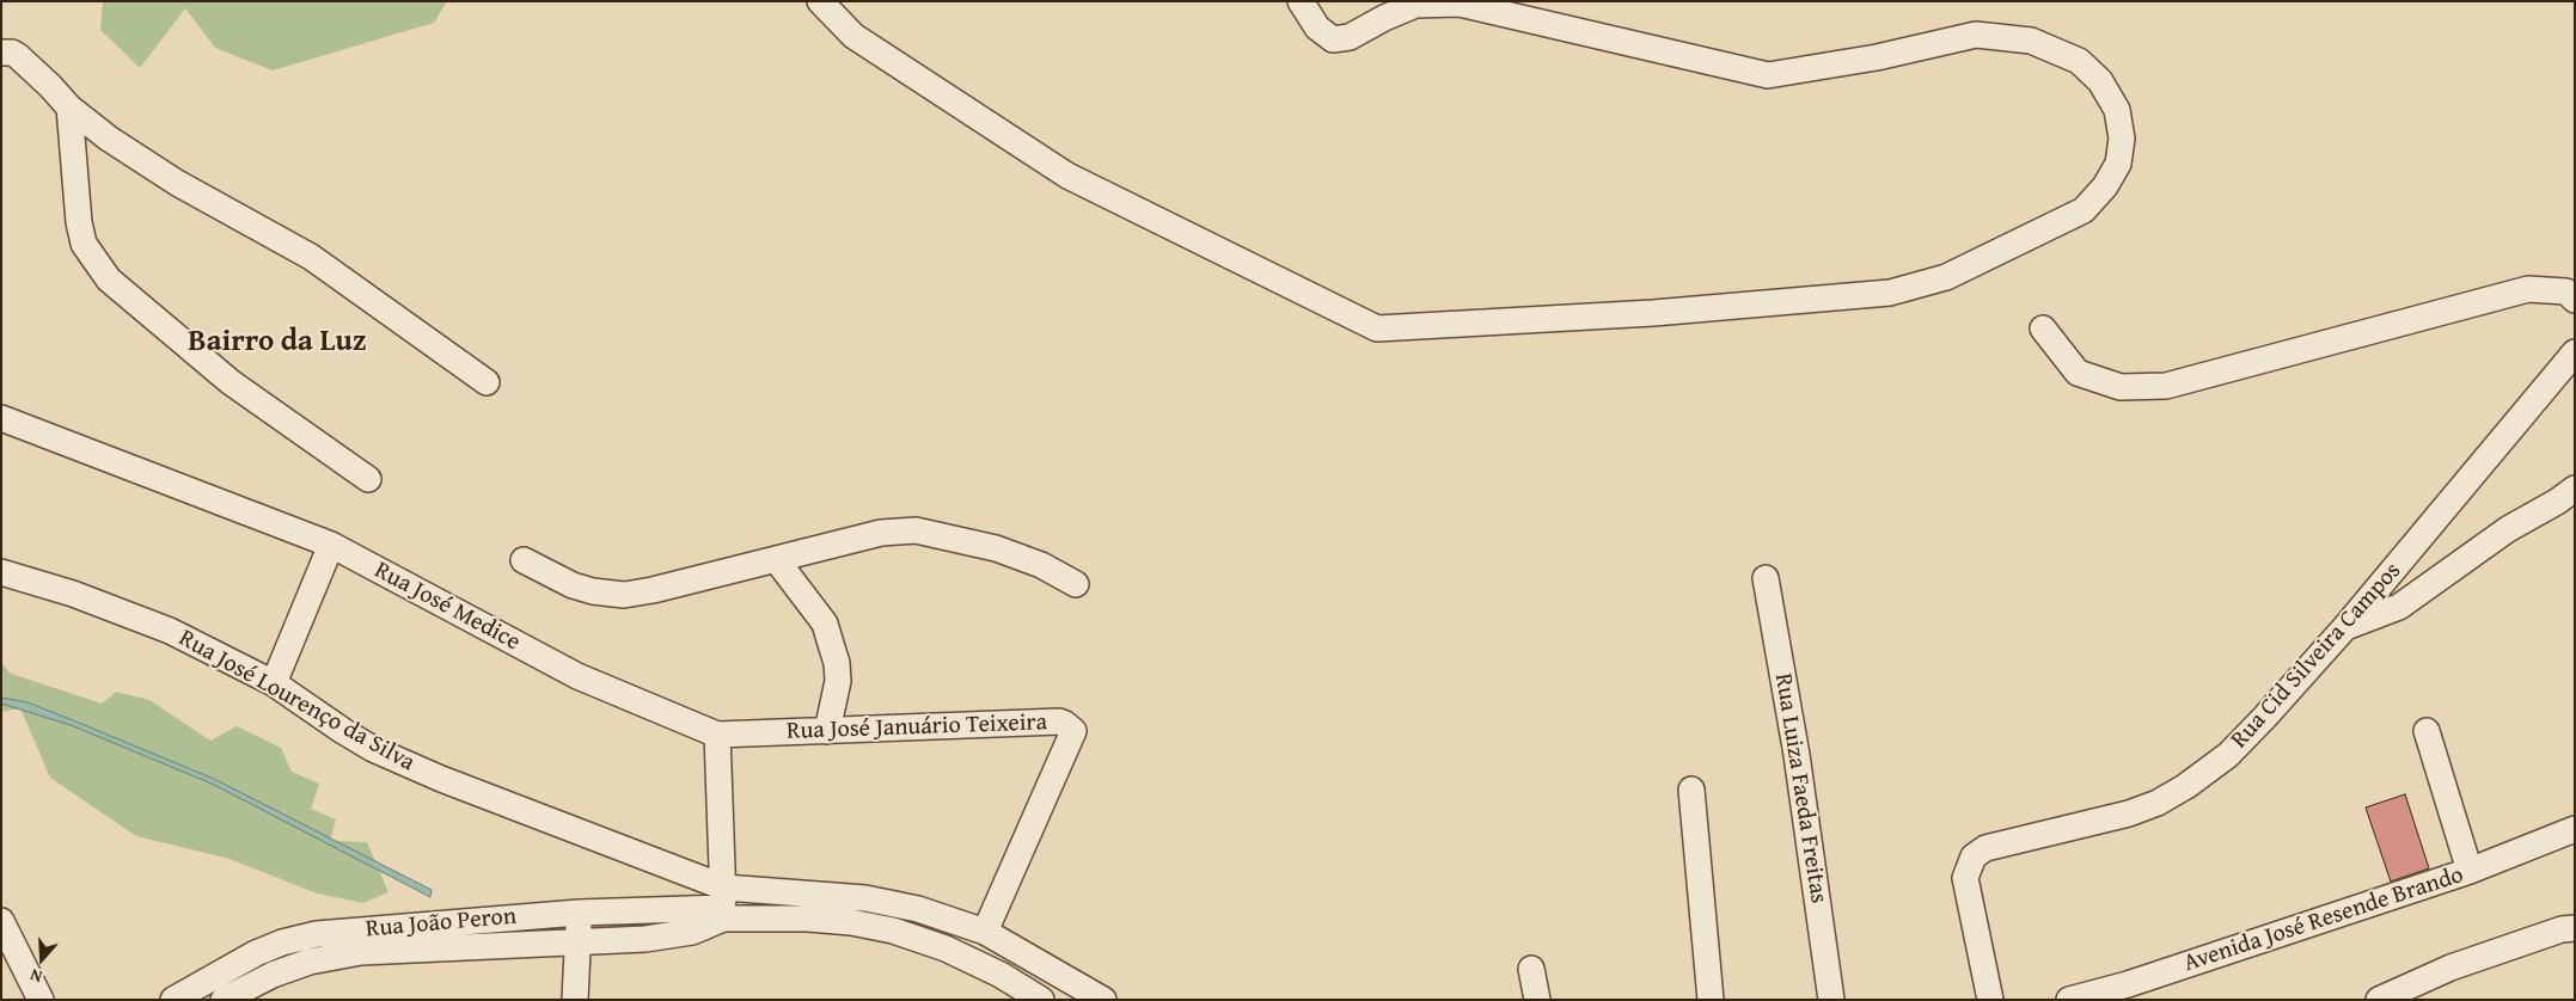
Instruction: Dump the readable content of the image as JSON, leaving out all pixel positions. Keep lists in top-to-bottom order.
{
  "streets": {
    "street": [
      "Rua José Medice",
      "Rua Cid Silveira Campos",
      "Rua José Lourenço da Silva",
      "Rua José Januário Teixeira",
      "Rua Luiza Faeda Freitas",
      "Avenida José Resende Brando",
      "Rua João Peron"
    ]
  },
  "crossings": [
    ["Rua José Medice", "Rua José Januário Teixeira"],
    ["Rua José Lourenço da Silva", "Rua João Peron"]
  ],
  "districts": ["Bairro da Luz"],
  "north": "bottom"
}
